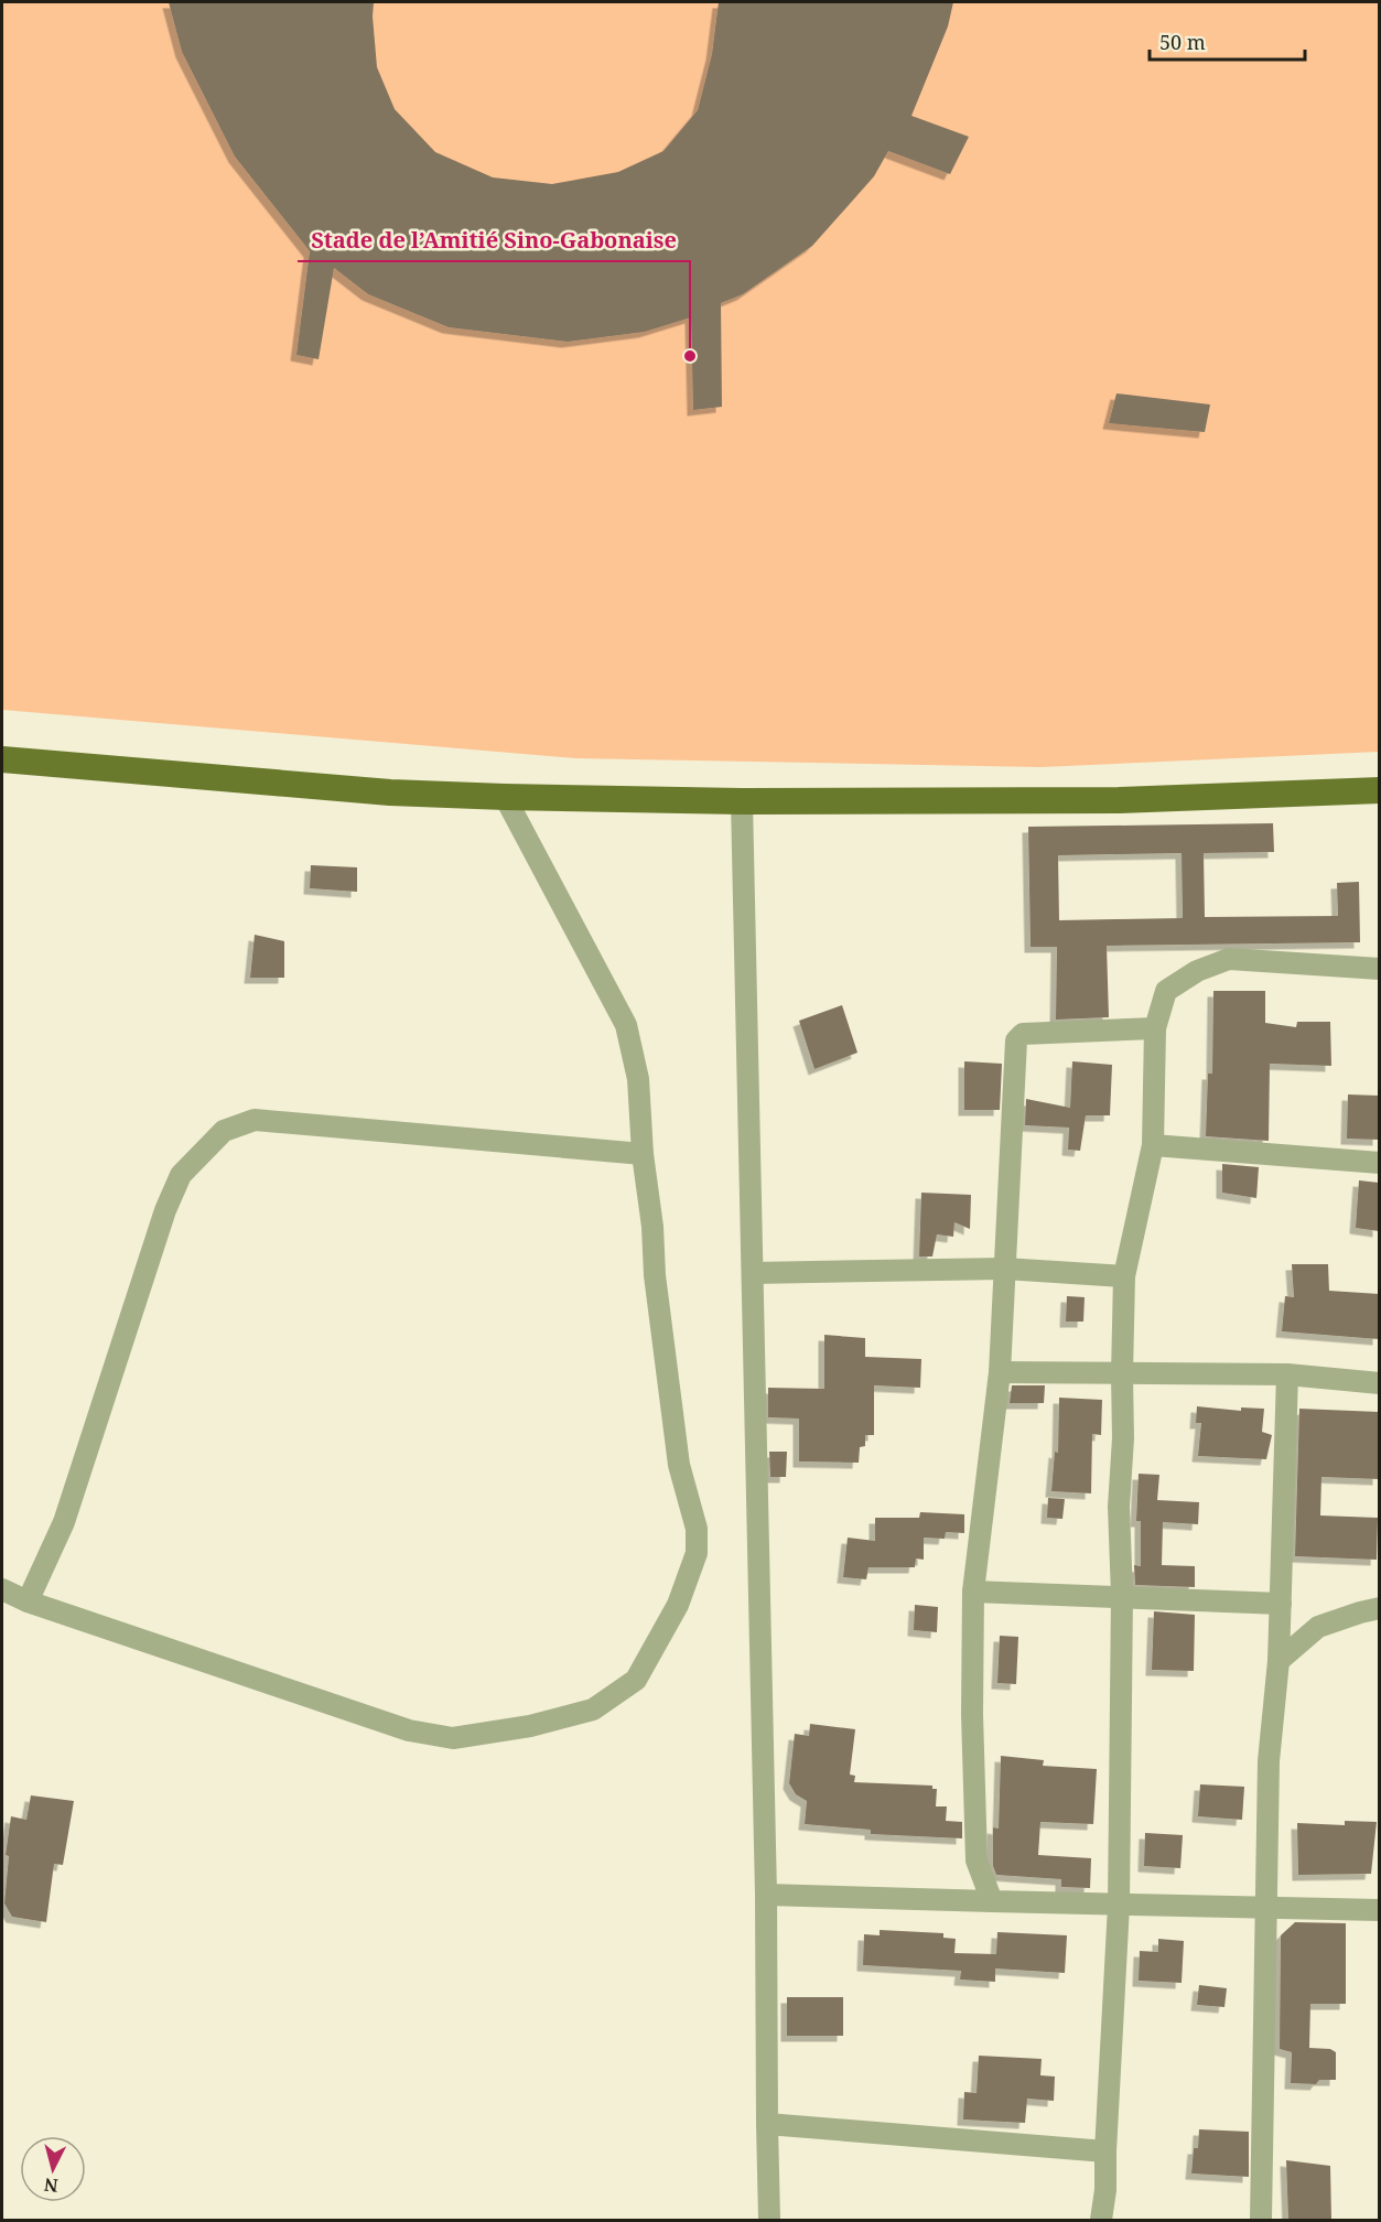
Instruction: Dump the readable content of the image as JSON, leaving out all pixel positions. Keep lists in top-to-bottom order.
{
  "places": ["Stade de l’Amitié Sino-Gabonaise"],
  "scale_bar": "50 m",
  "north": "bottom"
}
